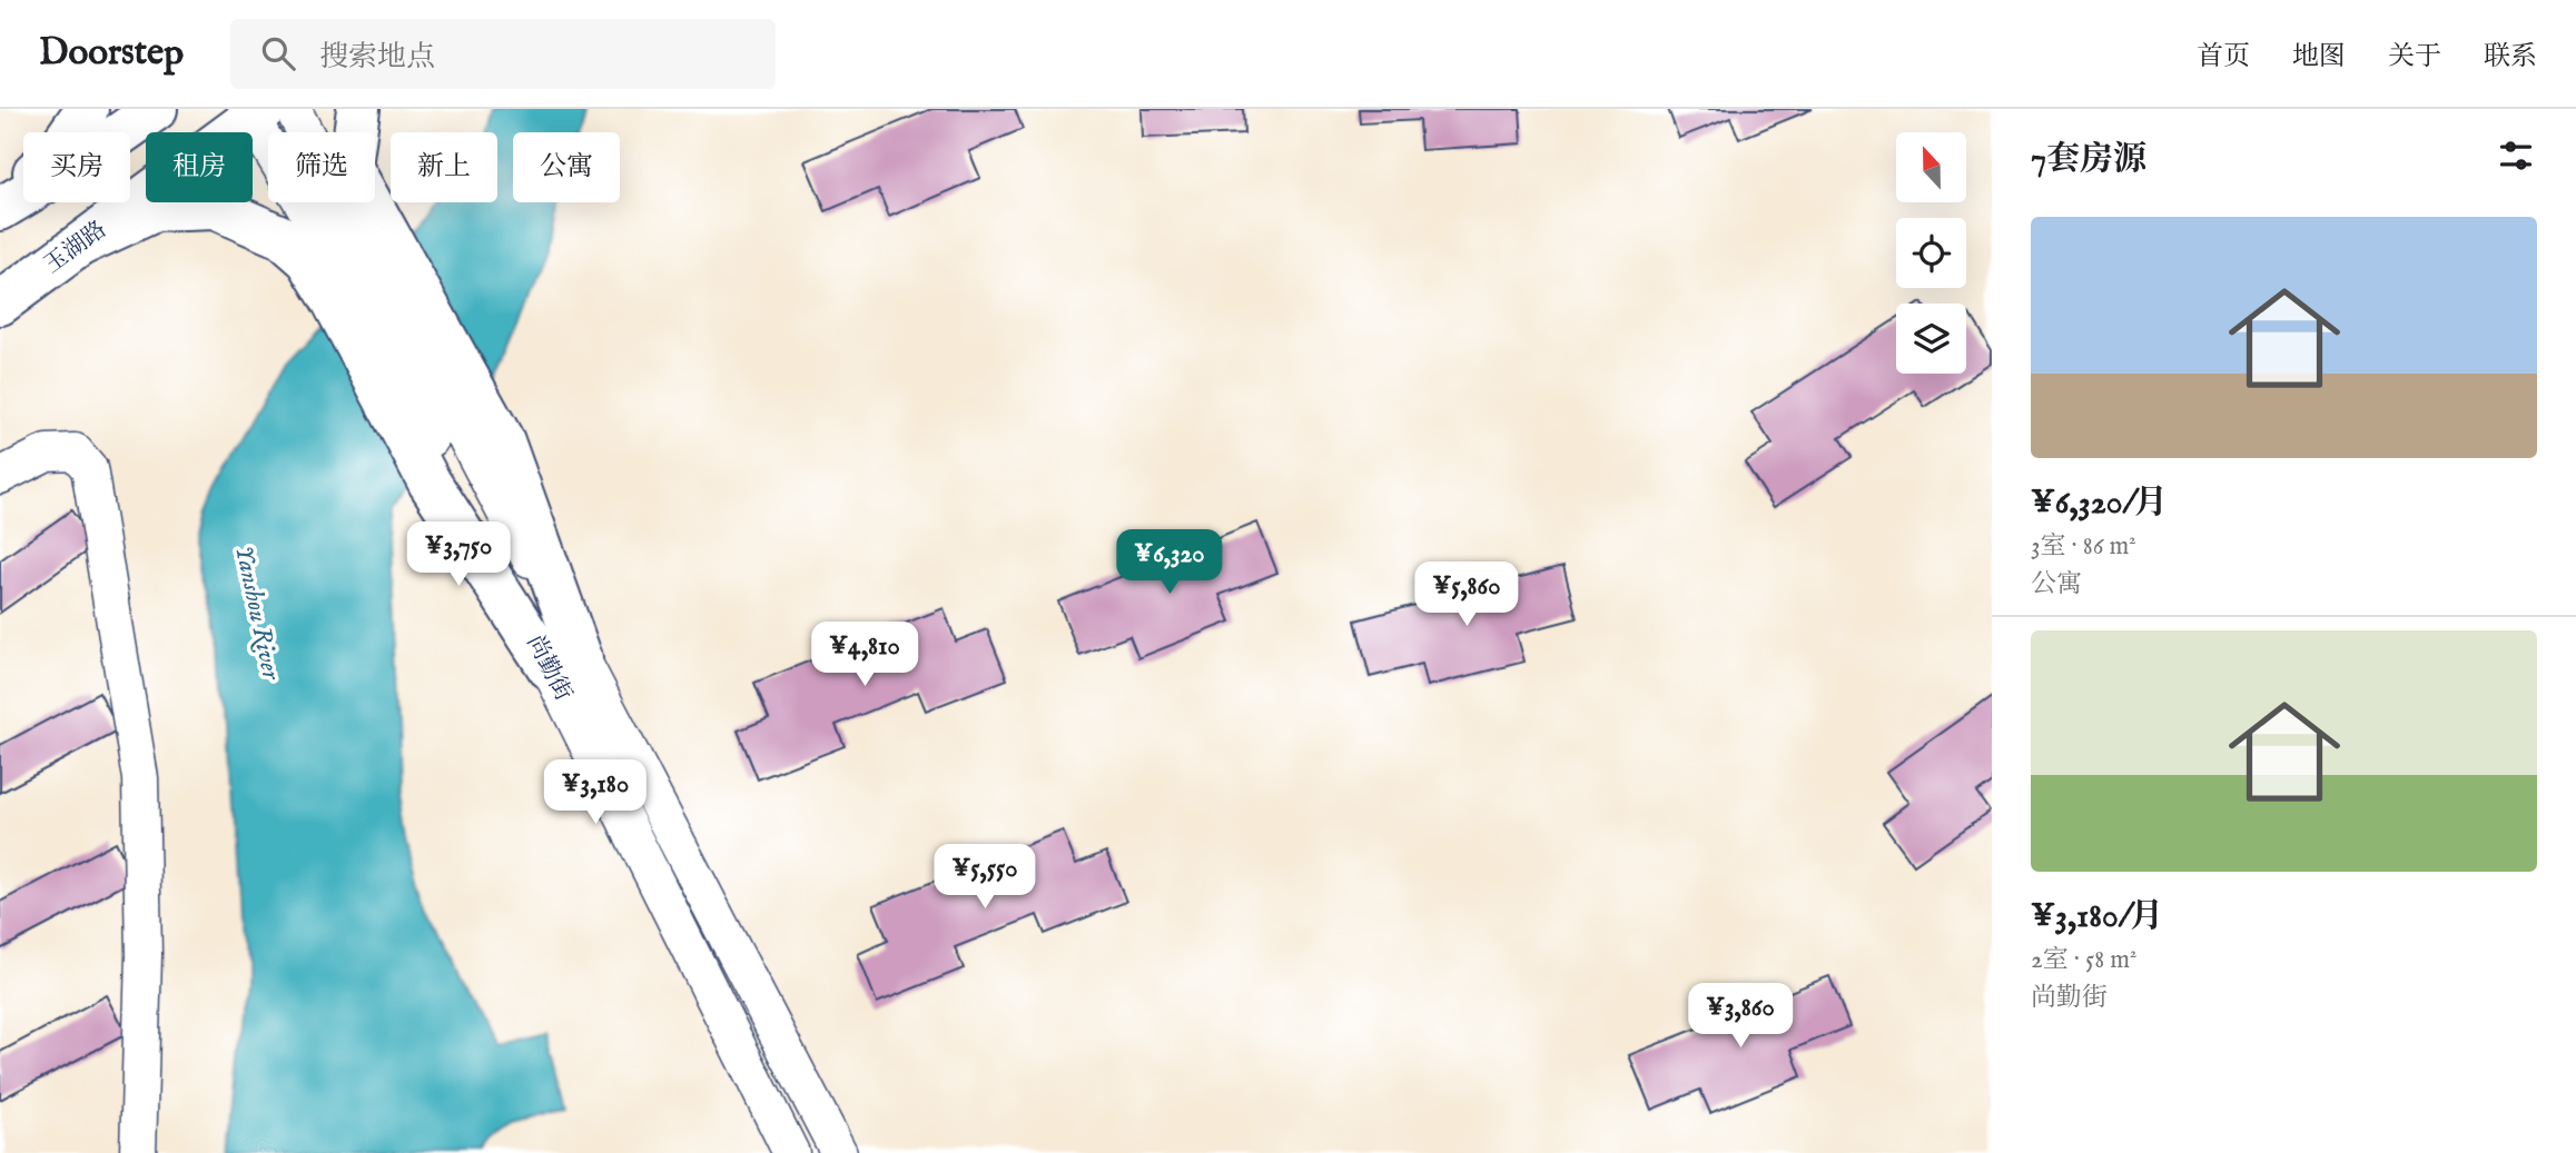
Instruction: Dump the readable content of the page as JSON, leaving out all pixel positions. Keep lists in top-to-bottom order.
{
  "streets": {
    "main road": ["玉湖路"],
    "street": ["尚勤街"]
  },
  "crossings": [
    ["玉湖路", "尚勤街"]
  ],
  "water": ["Yanshou River"],
  "north": "top",
  "page": {
    "header": "Doorstep",
    "search": "搜索地点",
    "nav": [
      "首页",
      "地图",
      "关于",
      "联系"
    ],
    "heading": "7套房源",
    "chip": [
      "买房",
      "租房",
      "筛选",
      "新上",
      "公寓"
    ],
    "list": [
      {
        "name": "¥6,320/月",
        "note": "3室 · 86 m² · 公寓"
      },
      {
        "name": "¥3,180/月",
        "note": "2室 · 58 m² · 尚勤街"
      }
    ],
    "price": [
      "¥3,750",
      "¥6,320",
      "¥5,860",
      "¥4,810",
      "¥3,180",
      "¥5,550",
      "¥3,860"
    ]
  }
}
